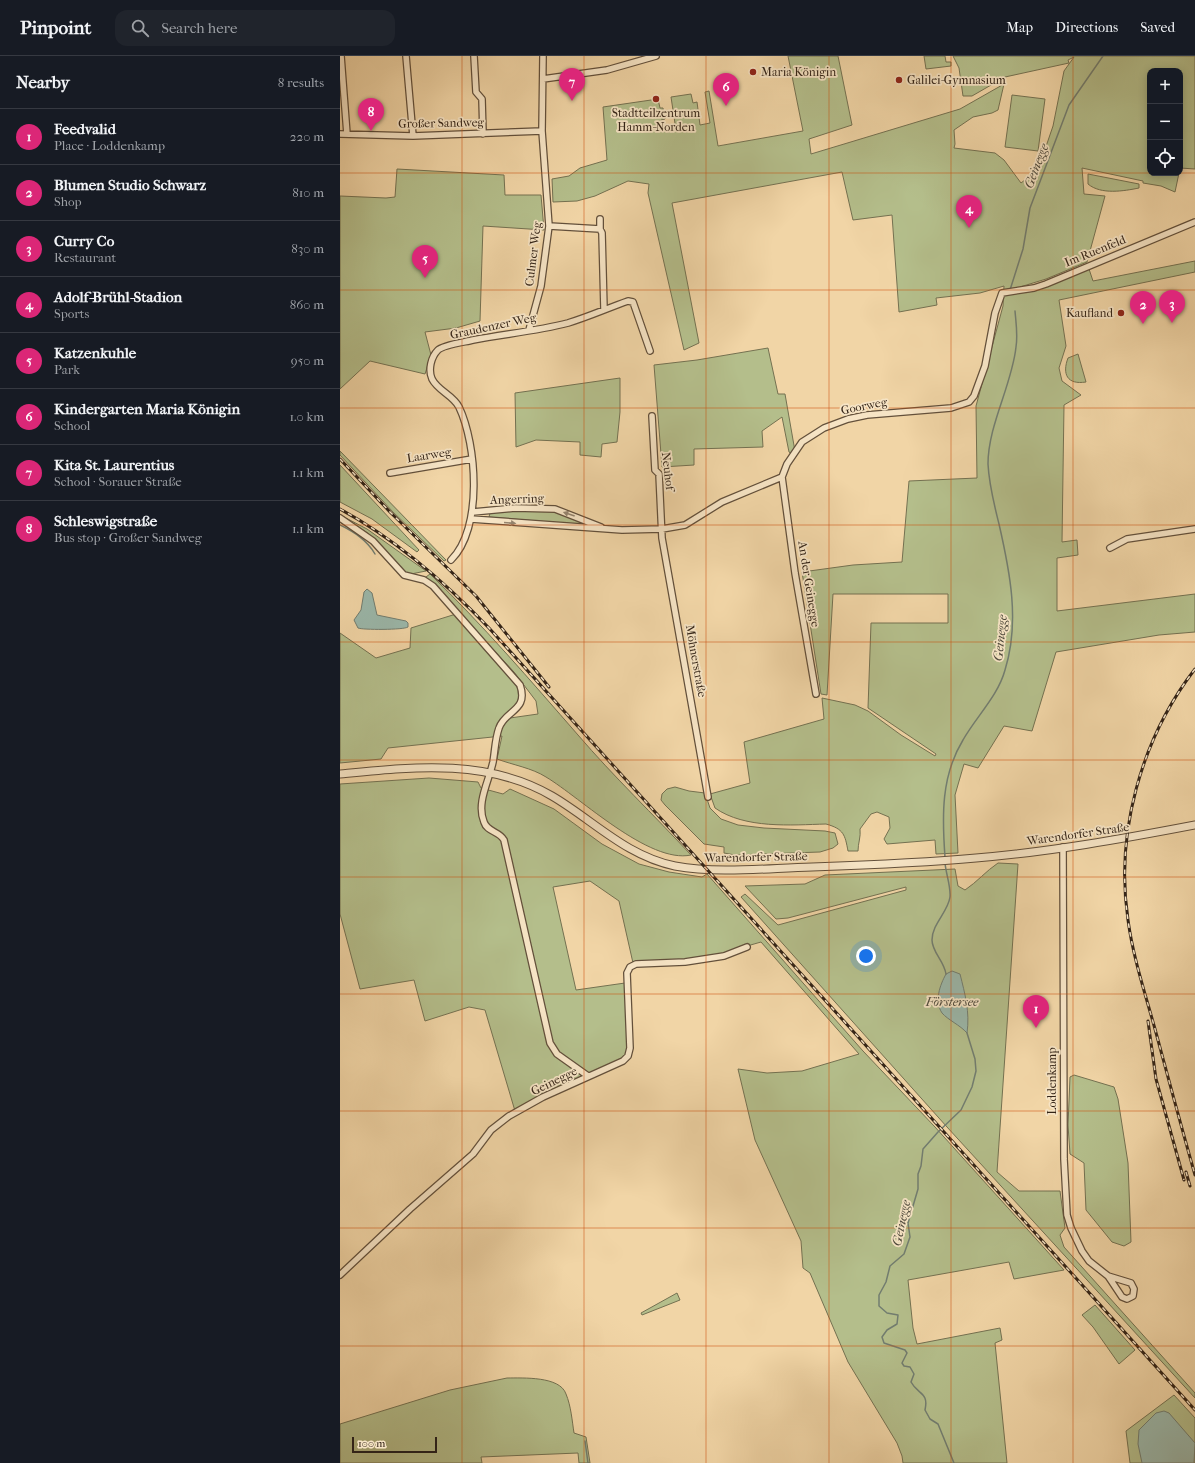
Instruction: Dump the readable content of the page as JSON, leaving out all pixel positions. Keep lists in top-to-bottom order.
{
  "streets": {
    "street": [
      "Großer Sandweg",
      "Im Ruenfeld",
      "Culmer Weg",
      "Graudenzer Weg",
      "Goorweg",
      "Laarweg",
      "Neuhof",
      "Angerring",
      "An der Geinegge",
      "Möhnerstraße",
      "Warendorfer Straße",
      "Geinegge",
      "Loddenkamp"
    ]
  },
  "crossings": [
    ["Großer Sandweg", "Culmer Weg"],
    ["Im Ruenfeld", "Goorweg"],
    ["Culmer Weg", "Graudenzer Weg"],
    ["Graudenzer Weg", "Laarweg"],
    ["Graudenzer Weg", "Angerring"],
    ["Goorweg", "An der Geinegge"],
    ["Neuhof", "Angerring"],
    ["Neuhof", "Möhnerstraße"],
    ["Angerring", "Möhnerstraße"],
    ["Warendorfer Straße", "Loddenkamp"]
  ],
  "water": ["Geinegge", "Förstersee"],
  "places": [
    "Maria Königin",
    "Galilei-Gymnasium",
    "Stadtteilzentrum Hamm-Norden",
    "Kaufland"
  ],
  "scale_bar": "100 m",
  "page": {
    "header": "Pinpoint",
    "search": "Search here",
    "nav": ["Map", "Directions", "Saved"],
    "heading": ["Nearby", "8 results"],
    "map_buttons": ["+", "−"],
    "pins": [
      "7",
      "6",
      "8",
      "4",
      "5",
      "3",
      "2",
      "1"
    ],
    "list": [
      {
        "mark": "1",
        "name": "Feedvalid",
        "note": "Place · Loddenkamp",
        "value": "220 m"
      },
      {
        "mark": "2",
        "name": "Blumen Studio Schwarz",
        "note": "Shop",
        "value": "810 m"
      },
      {
        "mark": "3",
        "name": "Curry Co",
        "note": "Restaurant",
        "value": "830 m"
      },
      {
        "mark": "4",
        "name": "Adolf-Brühl-Stadion",
        "note": "Sports",
        "value": "860 m"
      },
      {
        "mark": "5",
        "name": "Katzenkuhle",
        "note": "Park",
        "value": "950 m"
      },
      {
        "mark": "6",
        "name": "Kindergarten Maria Königin",
        "note": "School",
        "value": "1.0 km"
      },
      {
        "mark": "7",
        "name": "Kita St. Laurentius",
        "note": "School · Sorauer Straße",
        "value": "1.1 km"
      },
      {
        "mark": "8",
        "name": "Schleswigstraße",
        "note": "Bus stop · Großer Sandweg",
        "value": "1.1 km"
      }
    ],
    "scale": "100 m"
  }
}
